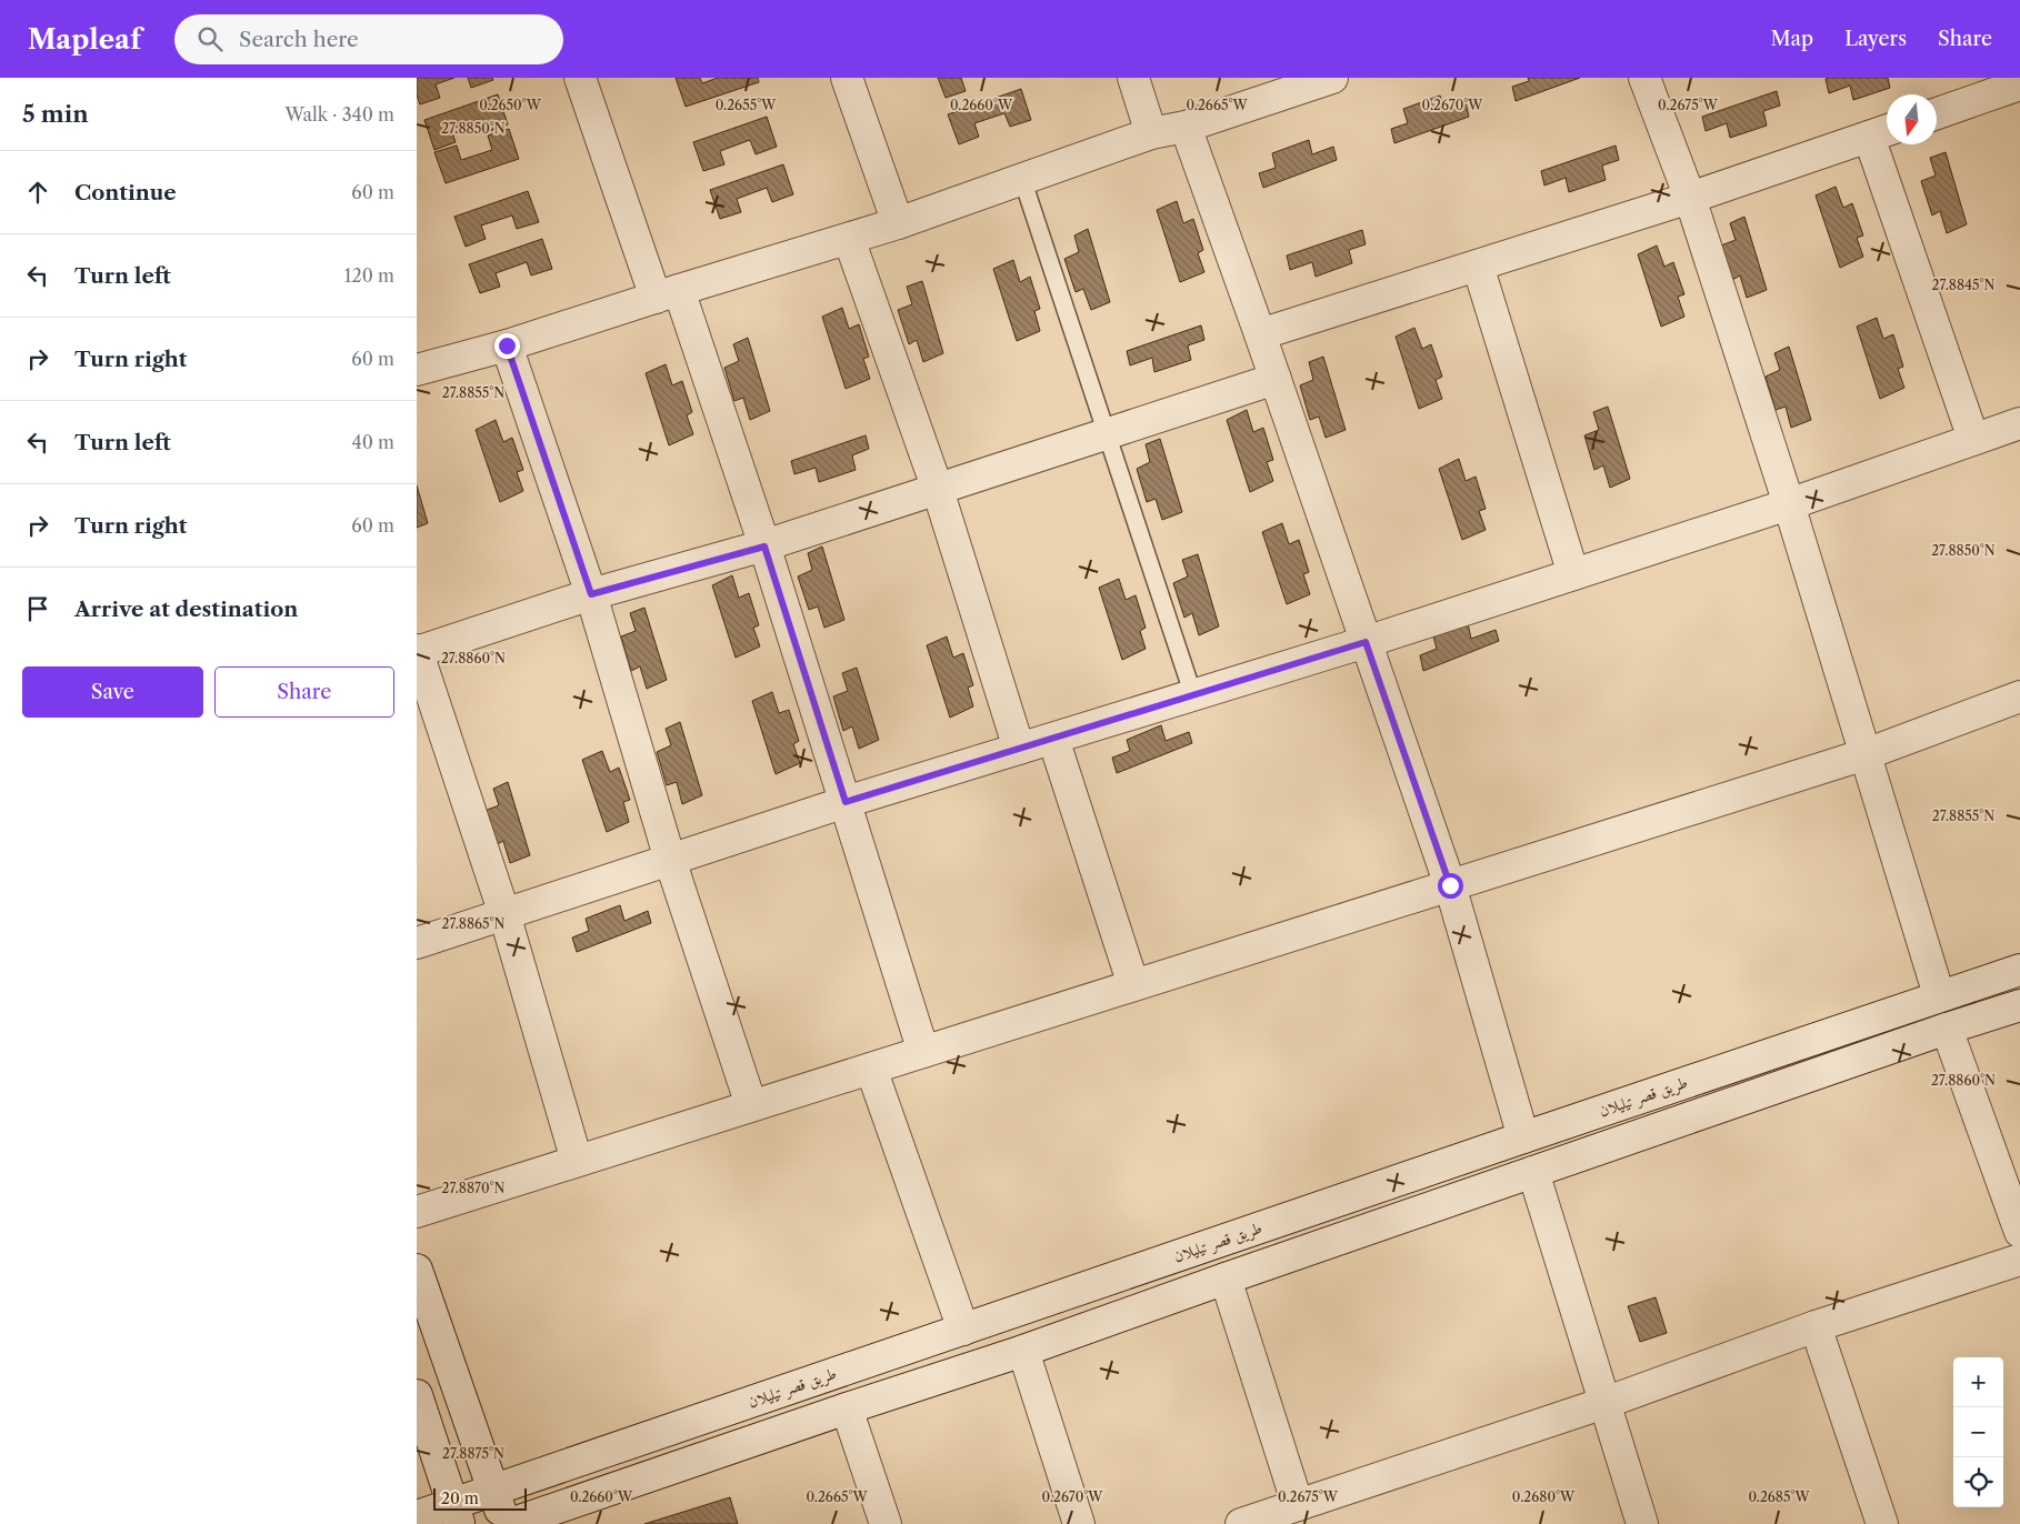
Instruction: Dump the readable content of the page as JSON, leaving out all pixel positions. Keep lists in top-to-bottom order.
{
  "streets": {
    "street": ["طريق قصر تيليلان"]
  },
  "scale_bar": "20 m",
  "north": "bottom",
  "page": {
    "header": "Mapleaf",
    "search": "Search here",
    "nav": ["Map", "Layers", "Share"],
    "heading": ["5 min", "Walk · 340 m"],
    "list": [
      ["Continue", "60 m"],
      ["Turn left", "120 m"],
      ["Turn right", "60 m"],
      ["Turn left", "40 m"],
      ["Turn right", "60 m"],
      "Arrive at destination"
    ],
    "buttons": ["Save", "Share"],
    "map_buttons": ["+", "−"],
    "scale": "20 m"
  },
  "coordinates": [
    "0.2650°W",
    "0.2655°W",
    "0.2660°W",
    "0.2665°W",
    "0.2670°W",
    "0.2675°W",
    "27.8850°N",
    "27.8845°N",
    "27.8855°N",
    "27.8860°N",
    "27.8865°N",
    "27.8870°N",
    "27.8875°N",
    "0.2680°W",
    "0.2685°W"
  ]
}
